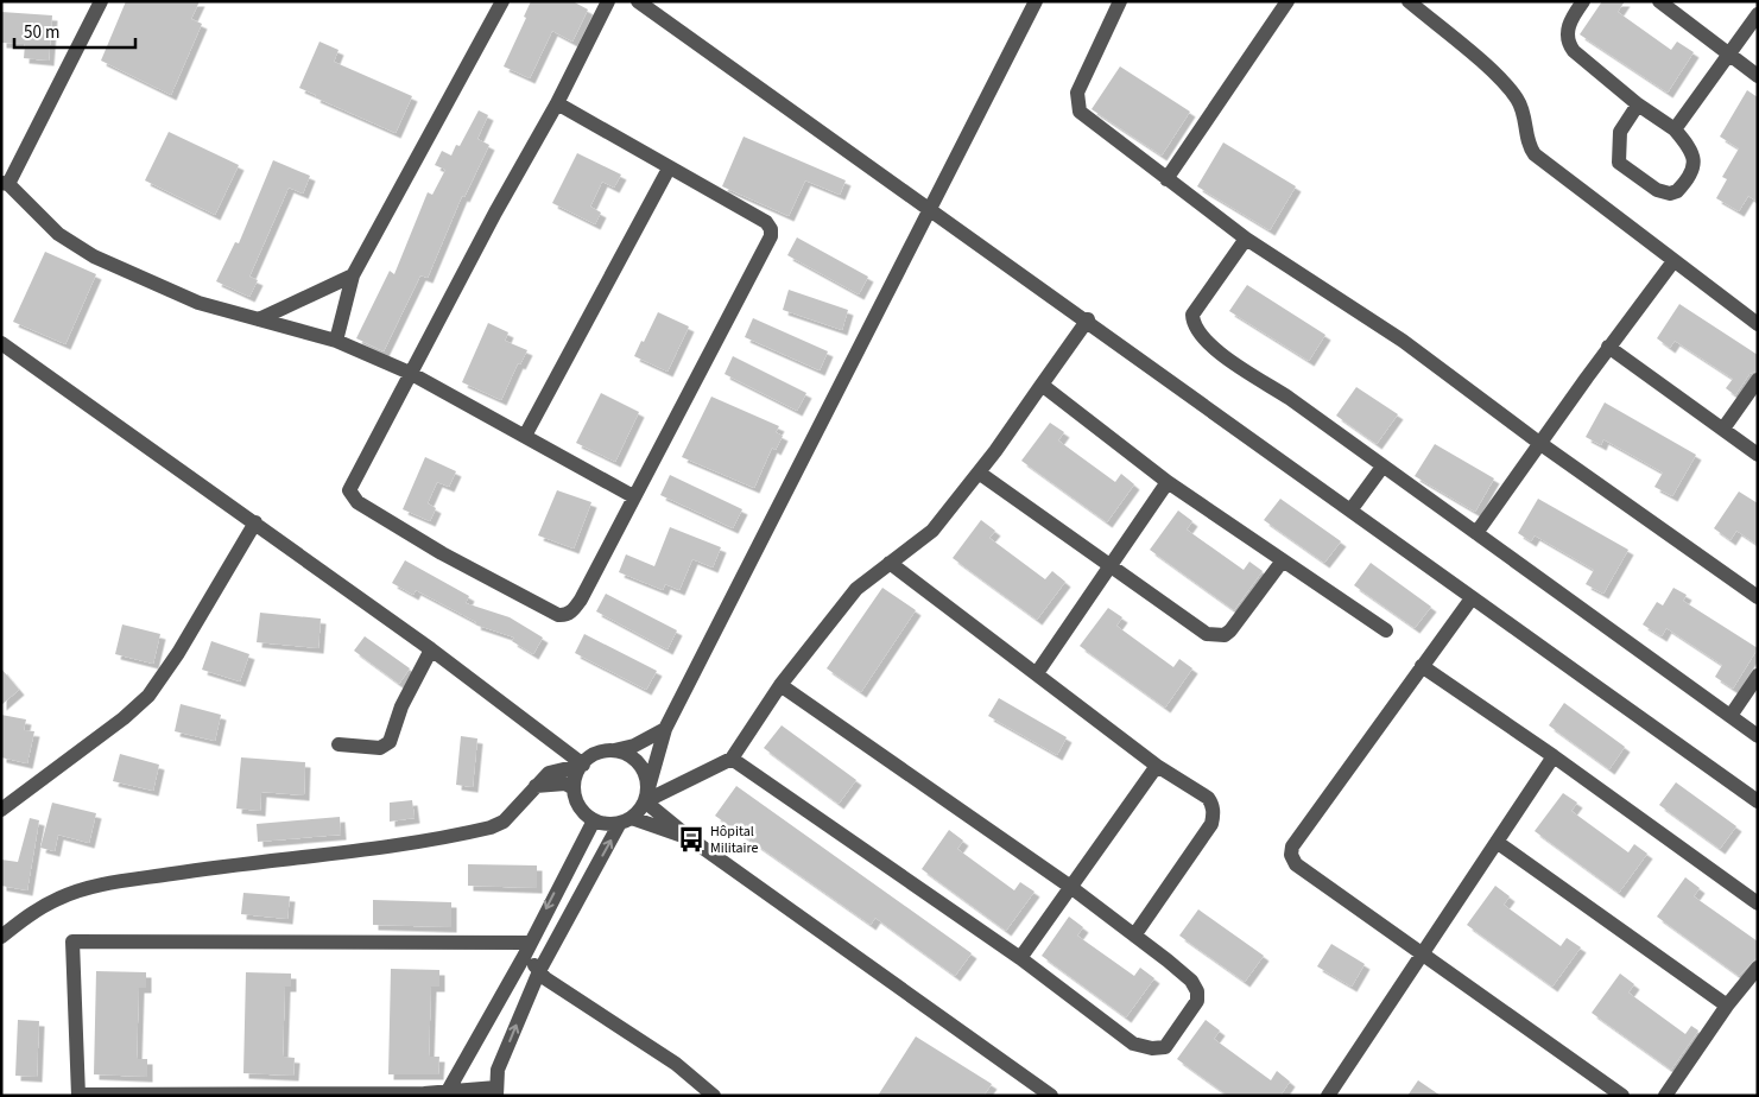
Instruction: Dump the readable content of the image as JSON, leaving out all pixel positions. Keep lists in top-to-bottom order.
{
  "places": {
    "bus stop": ["Hôpital Militaire"]
  },
  "scale_bar": "50 m"
}
